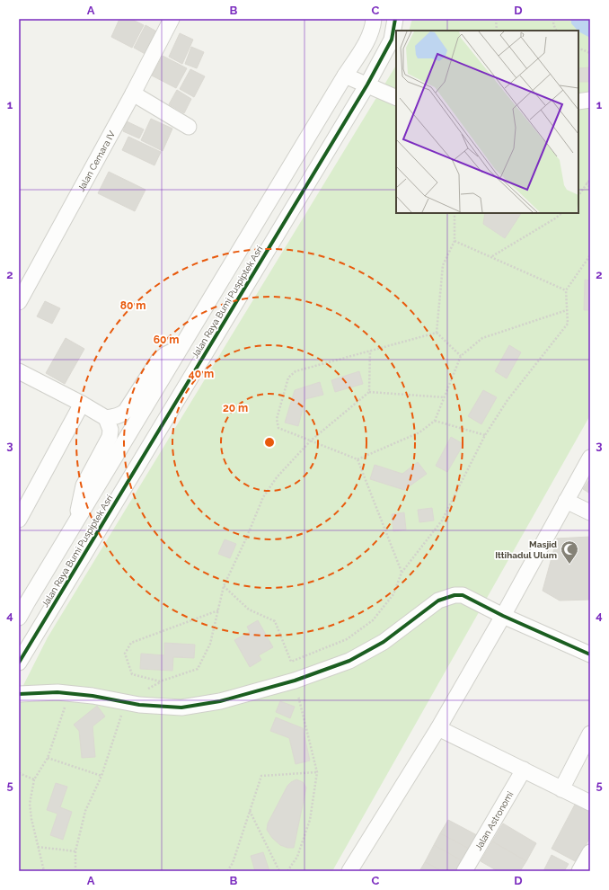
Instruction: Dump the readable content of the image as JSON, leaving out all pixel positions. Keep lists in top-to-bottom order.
{
  "streets": {
    "street": ["Jalan Cemara IV", "Jalan Raya Bumi Puspiptek Asri", "Jalan Astronomi"]
  },
  "places": {
    "mosque": ["Masjid Ittihadul Ulum"]
  },
  "grid": {
    "columns": [
      "A",
      "B",
      "C",
      "D"
    ],
    "rows": [
      "1",
      "2",
      "3",
      "4",
      "5"
    ]
  },
  "rings": [
    "80 m",
    "60 m",
    "40 m",
    "20 m"
  ]
}
